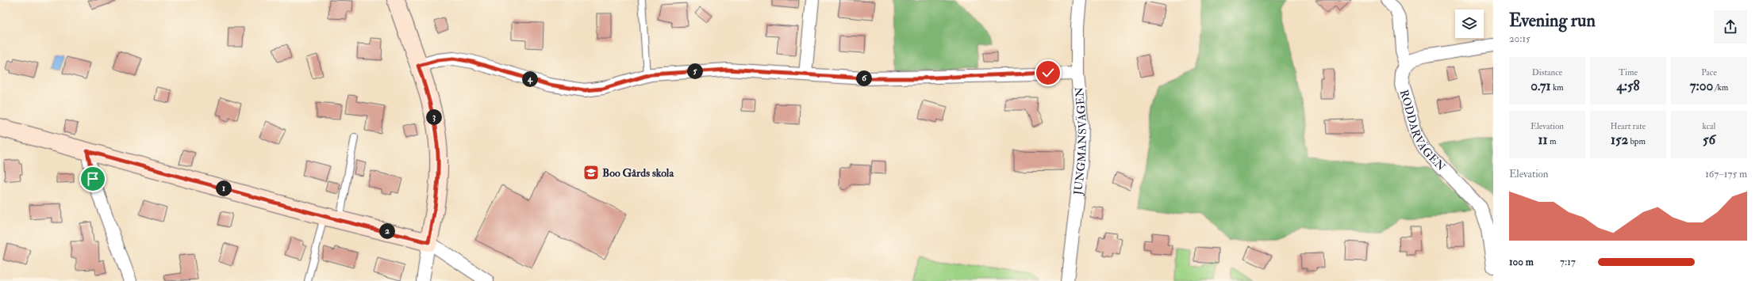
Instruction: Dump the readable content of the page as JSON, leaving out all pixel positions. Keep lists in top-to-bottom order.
{
  "streets": {
    "street": ["RODDARVÄGEN", "JUNGMANSVÄGEN"]
  },
  "places": {
    "school or university": ["Boo Gårds skola"]
  },
  "page": {
    "heading": ["Evening run", "20:15"],
    "stats": [
      ["Distance", "0.71 km"],
      ["Time", "4:58"],
      ["Pace", "7:00 /km"],
      ["Elevation", "11 m"],
      ["Heart rate", "152 bpm"],
      ["kcal", "56"]
    ],
    "pins": [
      "5",
      "6",
      "4",
      "3",
      "1",
      "2"
    ],
    "chart": ["Elevation", "167–175 m"],
    "list": [
      {
        "name": "100 m",
        "note": "7:17"
      }
    ]
  }
}
